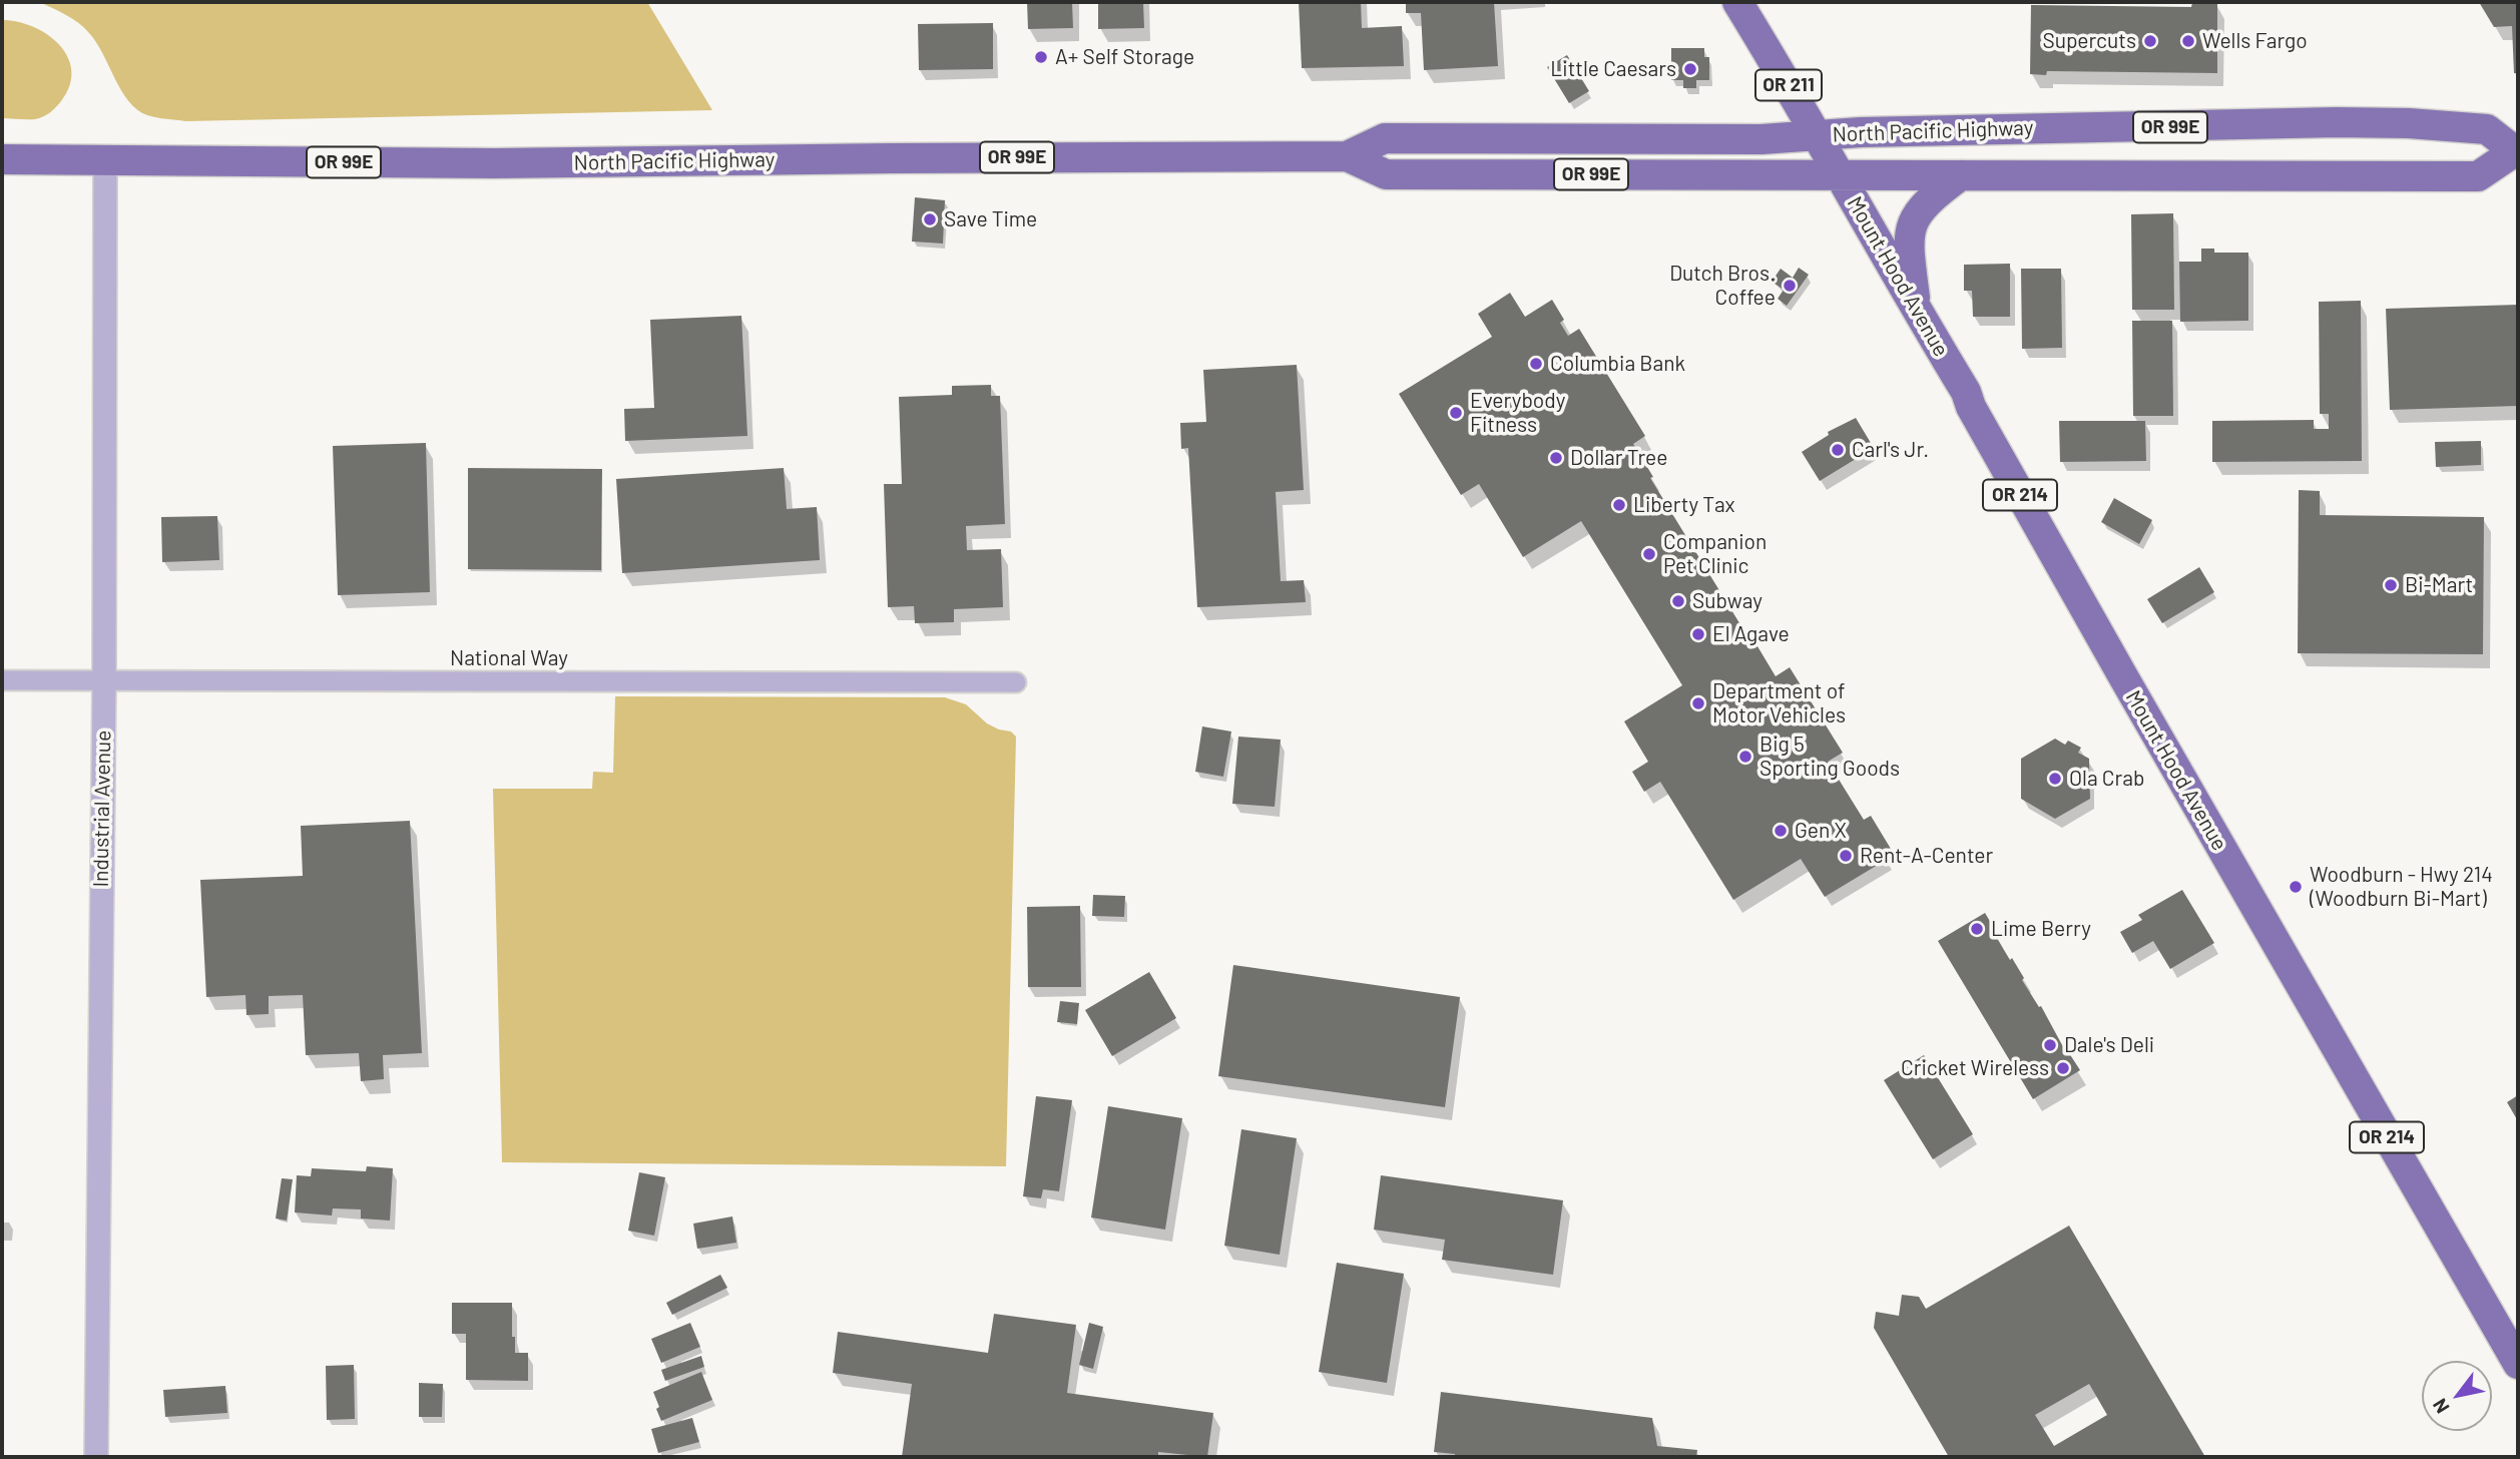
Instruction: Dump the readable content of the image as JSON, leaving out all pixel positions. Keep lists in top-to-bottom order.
{
  "streets": {
    "main road": [
      "OR 211",
      "OR 99E",
      "North Pacific Highway",
      "Mount Hood Avenue",
      "OR 214"
    ],
    "street": ["National Way", "Industrial Avenue"]
  },
  "crossings": [
    ["OR 211", "North Pacific Highway"],
    ["OR 211", "Mount Hood Avenue"],
    ["North Pacific Highway", "Mount Hood Avenue"],
    ["North Pacific Highway", "OR 214"],
    ["North Pacific Highway", "Industrial Avenue"],
    ["Mount Hood Avenue", "OR 214"],
    ["National Way", "Industrial Avenue"]
  ],
  "places": [
    "Supercuts",
    "Wells Fargo",
    "A+ Self Storage",
    "Little Caesars",
    "Save Time",
    "Dutch Bros. Coffee",
    "Columbia Bank",
    "Everybody Fitness",
    "Carl's Jr.",
    "Dollar Tree",
    "Liberty Tax",
    "Companion Pet Clinic",
    "Bi-Mart",
    "Subway",
    "El Agave",
    "Department of Motor Vehicles",
    "Big 5 Sporting Goods",
    "Ola Crab",
    "Gen X",
    "Rent-A-Center",
    "Woodburn - Hwy 214 (Woodburn Bi-Mart)",
    "Lime Berry",
    "Dale's Deli",
    "Cricket Wireless"
  ],
  "north": "bottom left"
}
